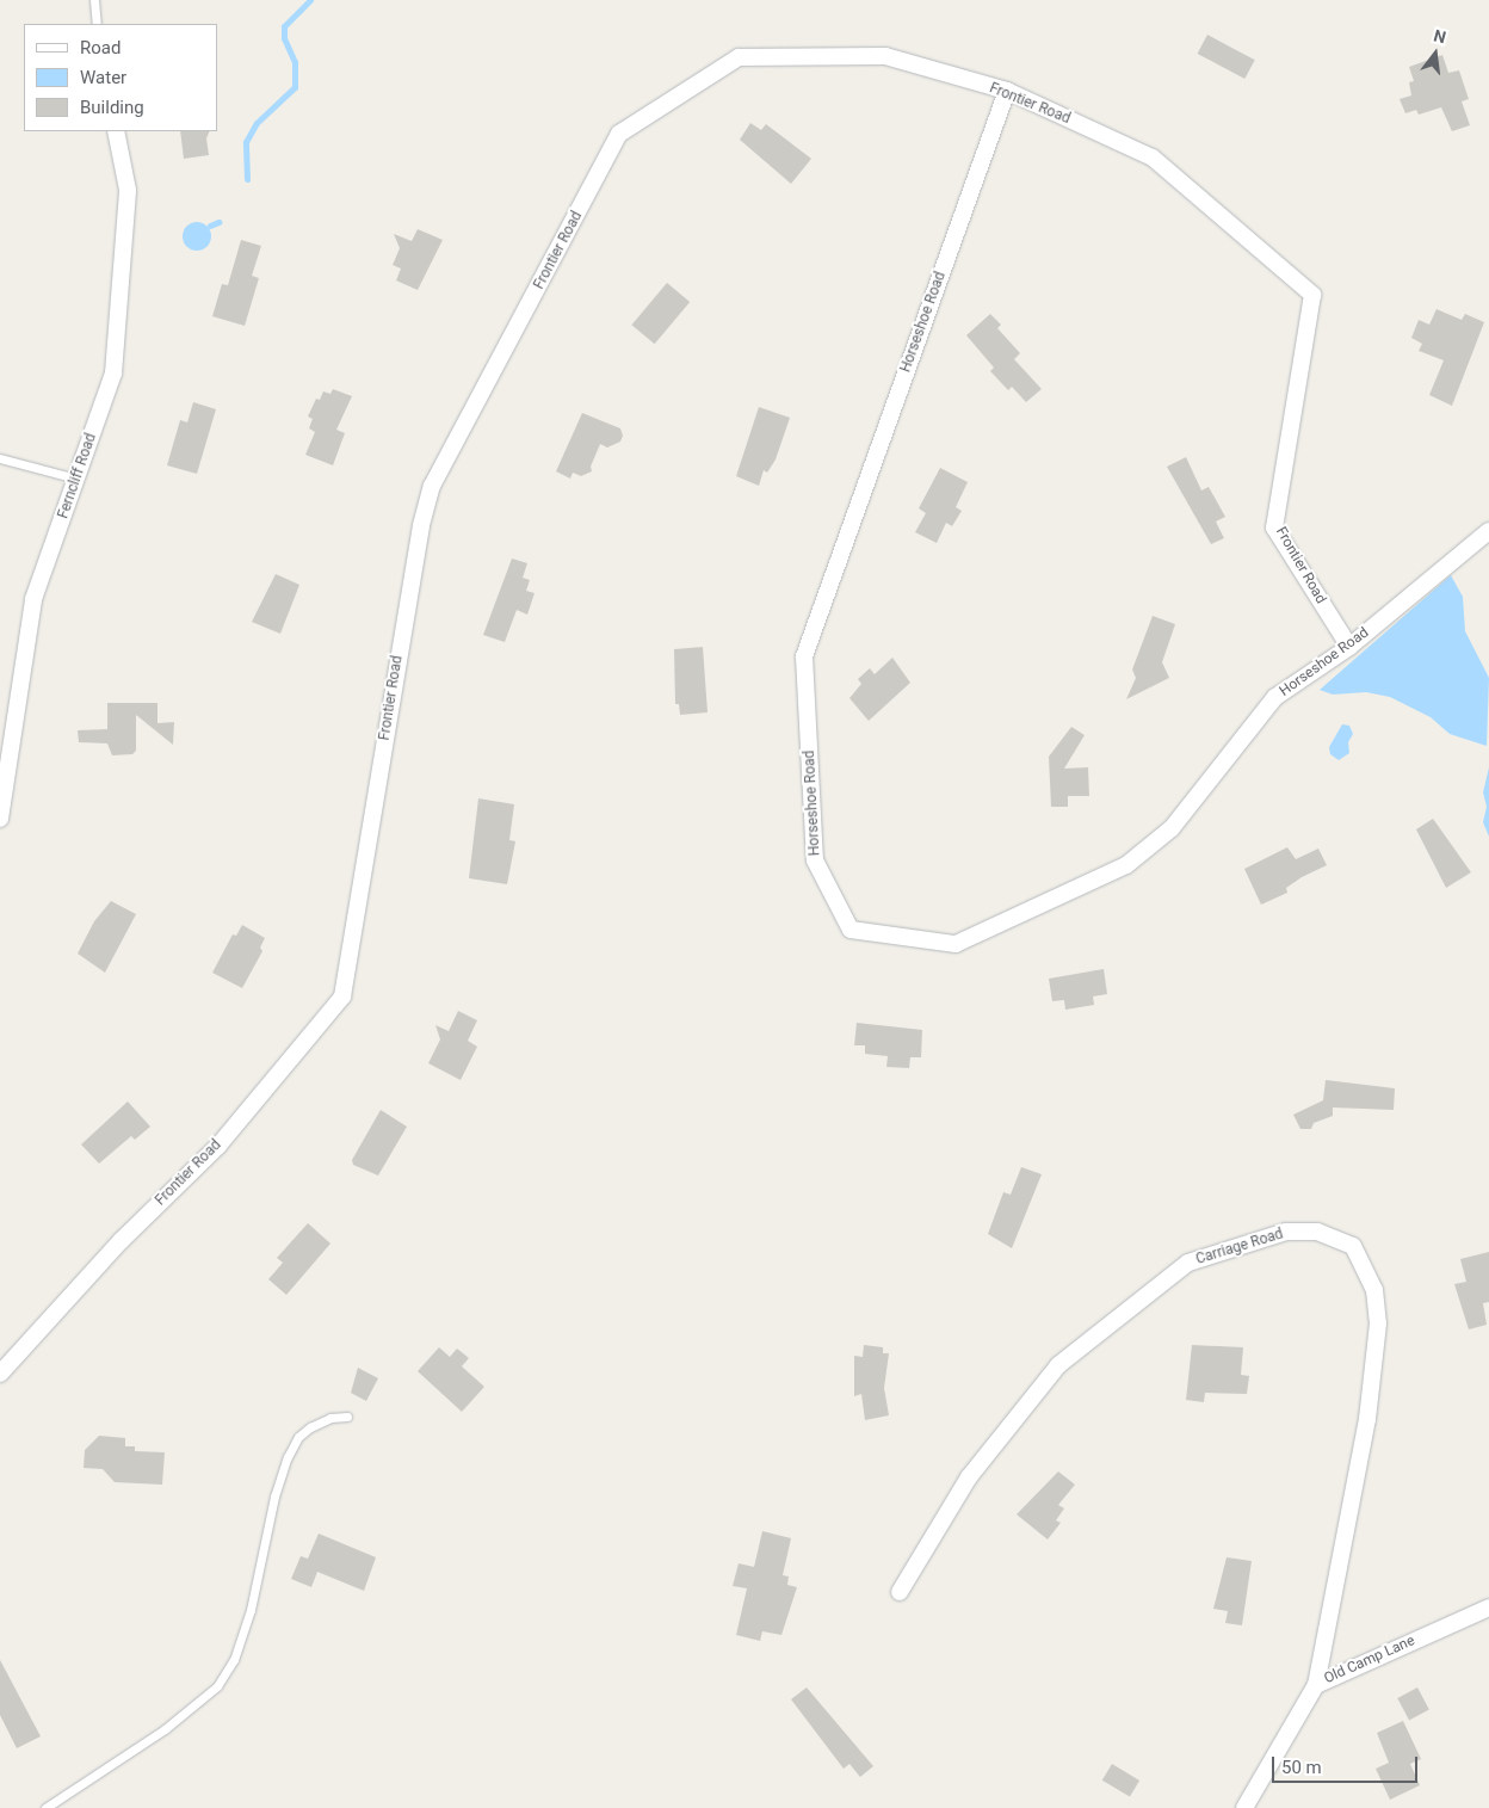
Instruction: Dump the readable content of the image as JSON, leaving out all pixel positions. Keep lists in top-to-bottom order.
{
  "streets": {
    "street": [
      "Frontier Road",
      "Horseshoe Road",
      "Ferncliff Road",
      "Carriage Road",
      "Old Camp Lane"
    ]
  },
  "crossings": [
    ["Frontier Road", "Horseshoe Road"],
    ["Carriage Road", "Old Camp Lane"]
  ],
  "legend": ["Road", "Water", "Building"],
  "scale_bar": "50 m",
  "north": "top"
}
